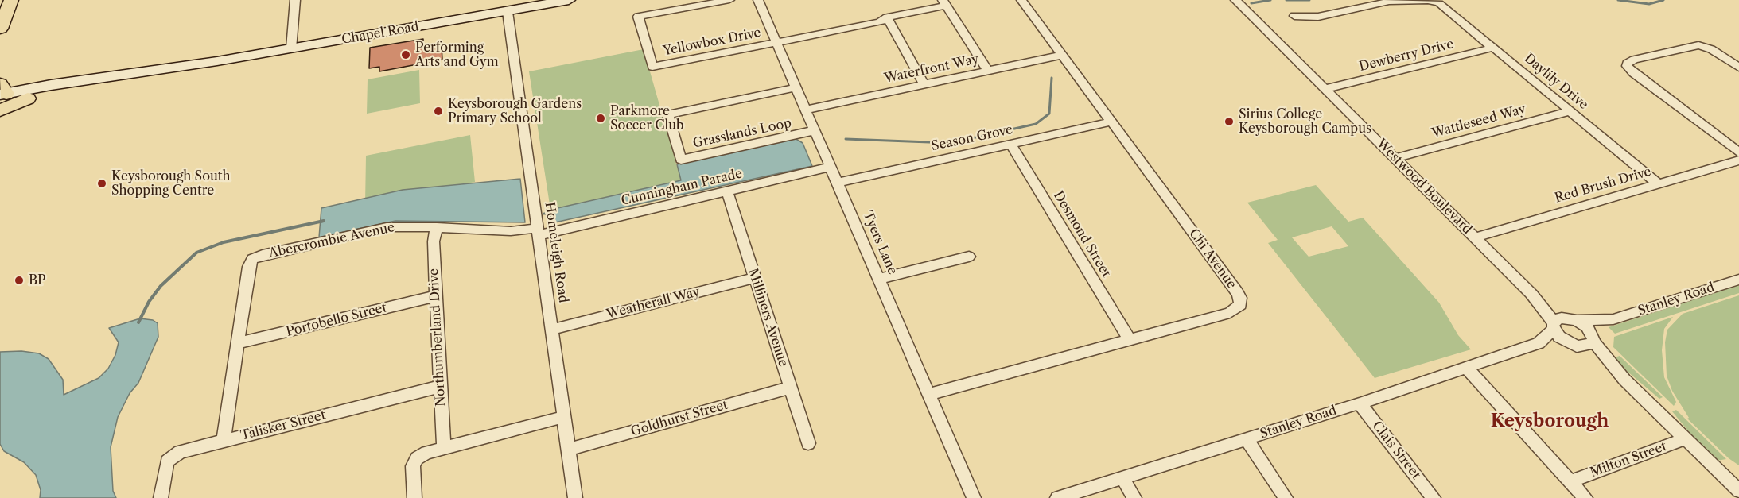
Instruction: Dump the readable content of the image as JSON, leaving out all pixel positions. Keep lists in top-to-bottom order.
{
  "streets": {
    "main road": ["Chapel Road"],
    "street": [
      "Yellowbox Drive",
      "Dewberry Drive",
      "Waterfront Way",
      "Daylily Drive",
      "Wattleseed Way",
      "Grasslands Loop",
      "Season Grove",
      "Red Brush Drive",
      "Westwood Boulevard",
      "Cunningham Parade",
      "Desmond Street",
      "Abercrombie Avenue",
      "Tyers Lane",
      "Homeleigh Road",
      "Chi Avenue",
      "Stanley Road",
      "Weatherall Way",
      "Milliners Avenue",
      "Portobello Street",
      "Northumberland Drive",
      "Goldhurst Street",
      "Talisker Street",
      "Clais Street",
      "Milton Street"
    ]
  },
  "crossings": [
    ["Chapel Road", "Homeleigh Road"],
    ["Yellowbox Drive", "Tyers Lane"],
    ["Dewberry Drive", "Daylily Drive"],
    ["Dewberry Drive", "Westwood Boulevard"],
    ["Waterfront Way", "Tyers Lane"],
    ["Waterfront Way", "Chi Avenue"],
    ["Daylily Drive", "Wattleseed Way"],
    ["Daylily Drive", "Red Brush Drive"],
    ["Wattleseed Way", "Westwood Boulevard"],
    ["Grasslands Loop", "Tyers Lane"],
    ["Season Grove", "Desmond Street"],
    ["Season Grove", "Tyers Lane"],
    ["Season Grove", "Chi Avenue"],
    ["Red Brush Drive", "Westwood Boulevard"],
    ["Westwood Boulevard", "Stanley Road"],
    ["Cunningham Parade", "Abercrombie Avenue"],
    ["Cunningham Parade", "Tyers Lane"],
    ["Cunningham Parade", "Homeleigh Road"],
    ["Cunningham Parade", "Milliners Avenue"],
    ["Desmond Street", "Chi Avenue"],
    ["Abercrombie Avenue", "Homeleigh Road"],
    ["Abercrombie Avenue", "Portobello Street"],
    ["Abercrombie Avenue", "Northumberland Drive"],
    ["Abercrombie Avenue", "Talisker Street"],
    ["Tyers Lane", "Chi Avenue"],
    ["Homeleigh Road", "Weatherall Way"],
    ["Homeleigh Road", "Goldhurst Street"],
    ["Stanley Road", "Clais Street"],
    ["Weatherall Way", "Milliners Avenue"],
    ["Milliners Avenue", "Goldhurst Street"],
    ["Portobello Street", "Northumberland Drive"],
    ["Northumberland Drive", "Talisker Street"]
  ],
  "districts": ["Keysborough"],
  "places": [
    "Performing Arts and Gym",
    "Keysborough Gardens Primary School",
    "Parkmore Soccer Club",
    "Sirius College Keysborough Campus",
    "Keysborough South Shopping Centre",
    "BP"
  ]
}
